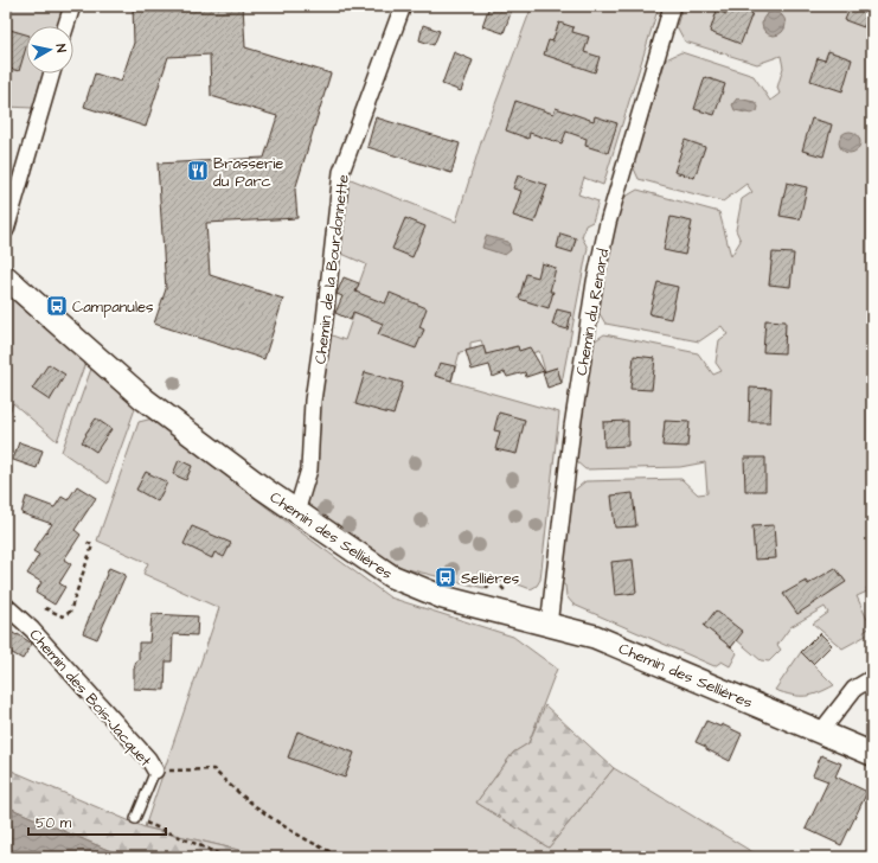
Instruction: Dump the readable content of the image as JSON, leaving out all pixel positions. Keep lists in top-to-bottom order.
{
  "streets": {
    "street": [
      "Chemin de la Bourdonnette",
      "Chemin du Renard",
      "Chemin des Sellières",
      "Chemin des Bois-Jacquet"
    ]
  },
  "crossings": [
    ["Chemin de la Bourdonnette", "Chemin des Sellières"],
    ["Chemin du Renard", "Chemin des Sellières"]
  ],
  "places": {
    "restaurant": ["Brasserie du Parc"],
    "bus stop": ["Campanules", "Sellières"]
  },
  "scale_bar": "50 m",
  "north": "right"
}
